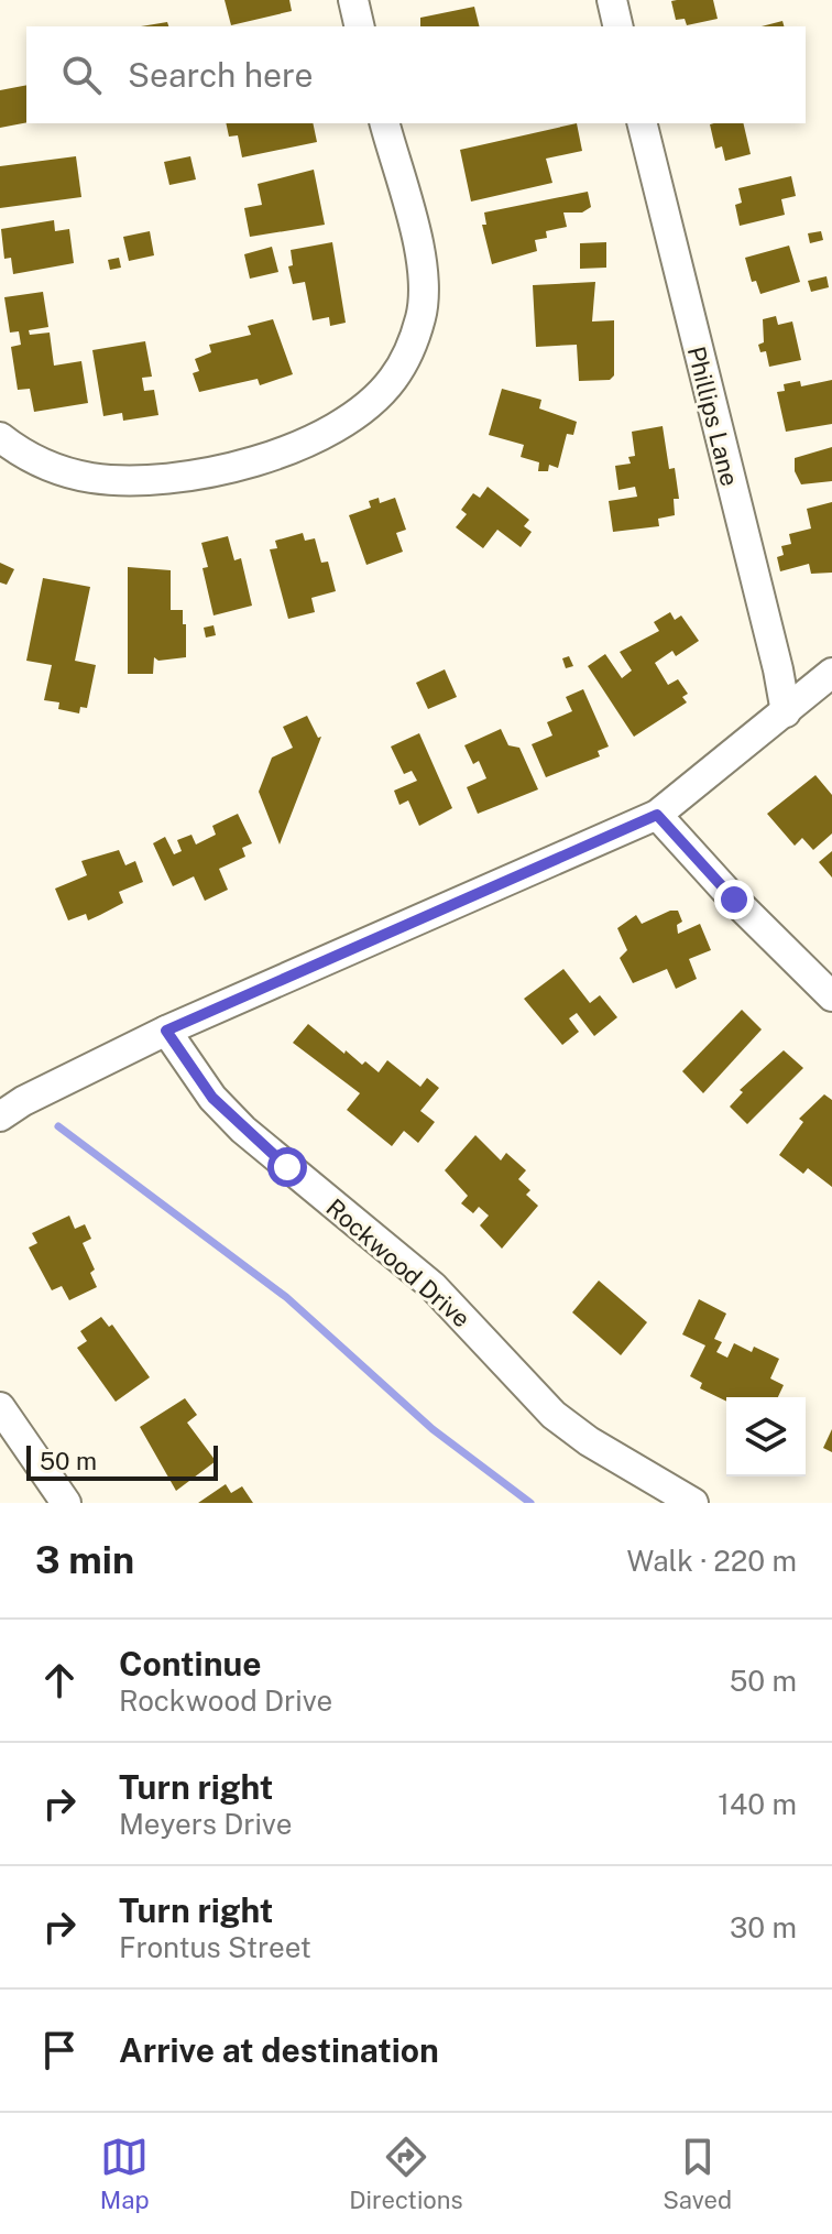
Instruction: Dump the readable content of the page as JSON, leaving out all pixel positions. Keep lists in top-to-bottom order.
{
  "streets": {
    "street": ["Phillips Lane", "Rockwood Drive"]
  },
  "scale_bar": "50 m",
  "page": {
    "search": "Search here",
    "scale": "50 m",
    "heading": ["3 min", "Walk · 220 m"],
    "list": [
      ["Continue", "Rockwood Drive", "50 m"],
      ["Turn right", "Meyers Drive", "140 m"],
      ["Turn right", "Frontus Street", "30 m"],
      "Arrive at destination"
    ],
    "nav": ["Map", "Directions", "Saved"]
  }
}
